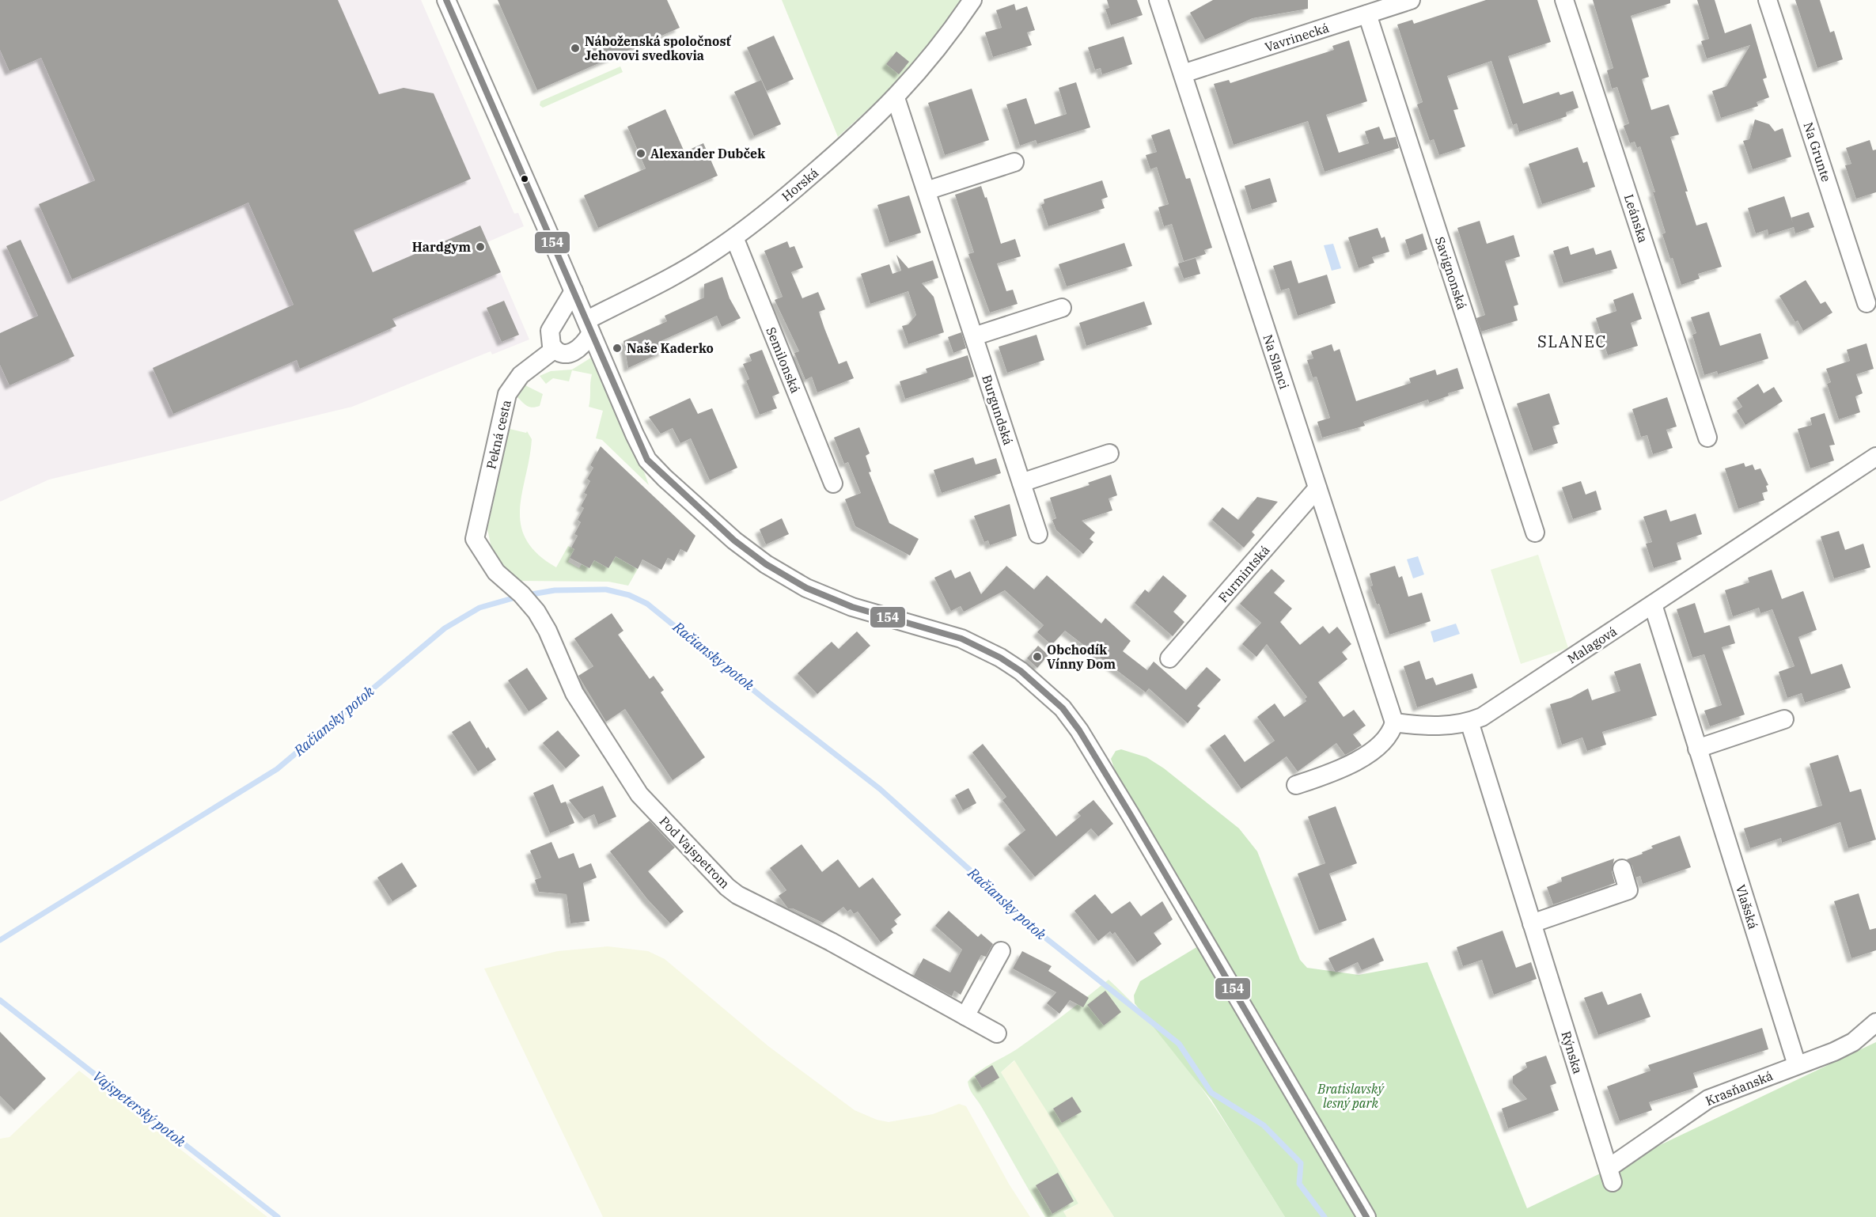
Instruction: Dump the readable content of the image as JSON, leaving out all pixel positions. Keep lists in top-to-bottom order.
{
  "streets": {
    "street": [
      "Vavrinecká",
      "Na Grunte",
      "Horská",
      "Leánska",
      "Savignonská",
      "Semilonská",
      "Na Slanci",
      "Burgundská",
      "Pekná cesta",
      "Furmintská",
      "Malagová",
      "Pod Vajspetrom",
      "Vlašská",
      "Rýnska",
      "Krasňanská"
    ]
  },
  "crossings": [
    ["Vavrinecká", "Savignonská"],
    ["Vavrinecká", "Na Slanci"],
    ["Horská", "Semilonská"],
    ["Horská", "Burgundská"],
    ["Na Slanci", "Furmintská"],
    ["Na Slanci", "Malagová"],
    ["Pekná cesta", "Pod Vajspetrom"],
    ["Malagová", "Vlašská"],
    ["Malagová", "Rýnska"],
    ["Vlašská", "Krasňanská"],
    ["Rýnska", "Krasňanská"]
  ],
  "districts": ["SLANEC"],
  "water": ["Račiansky potok", "Vajspeterský potok"],
  "parks": ["Bratislavský lesný park"],
  "places": [
    "Náboženská spoločnosť Jehovovi svedkovia",
    "Alexander Dubček",
    "Hardgym",
    "Naše Kaderko",
    "Obchodík Vínny Dom"
  ],
  "lines": ["transit line 154"]
}
